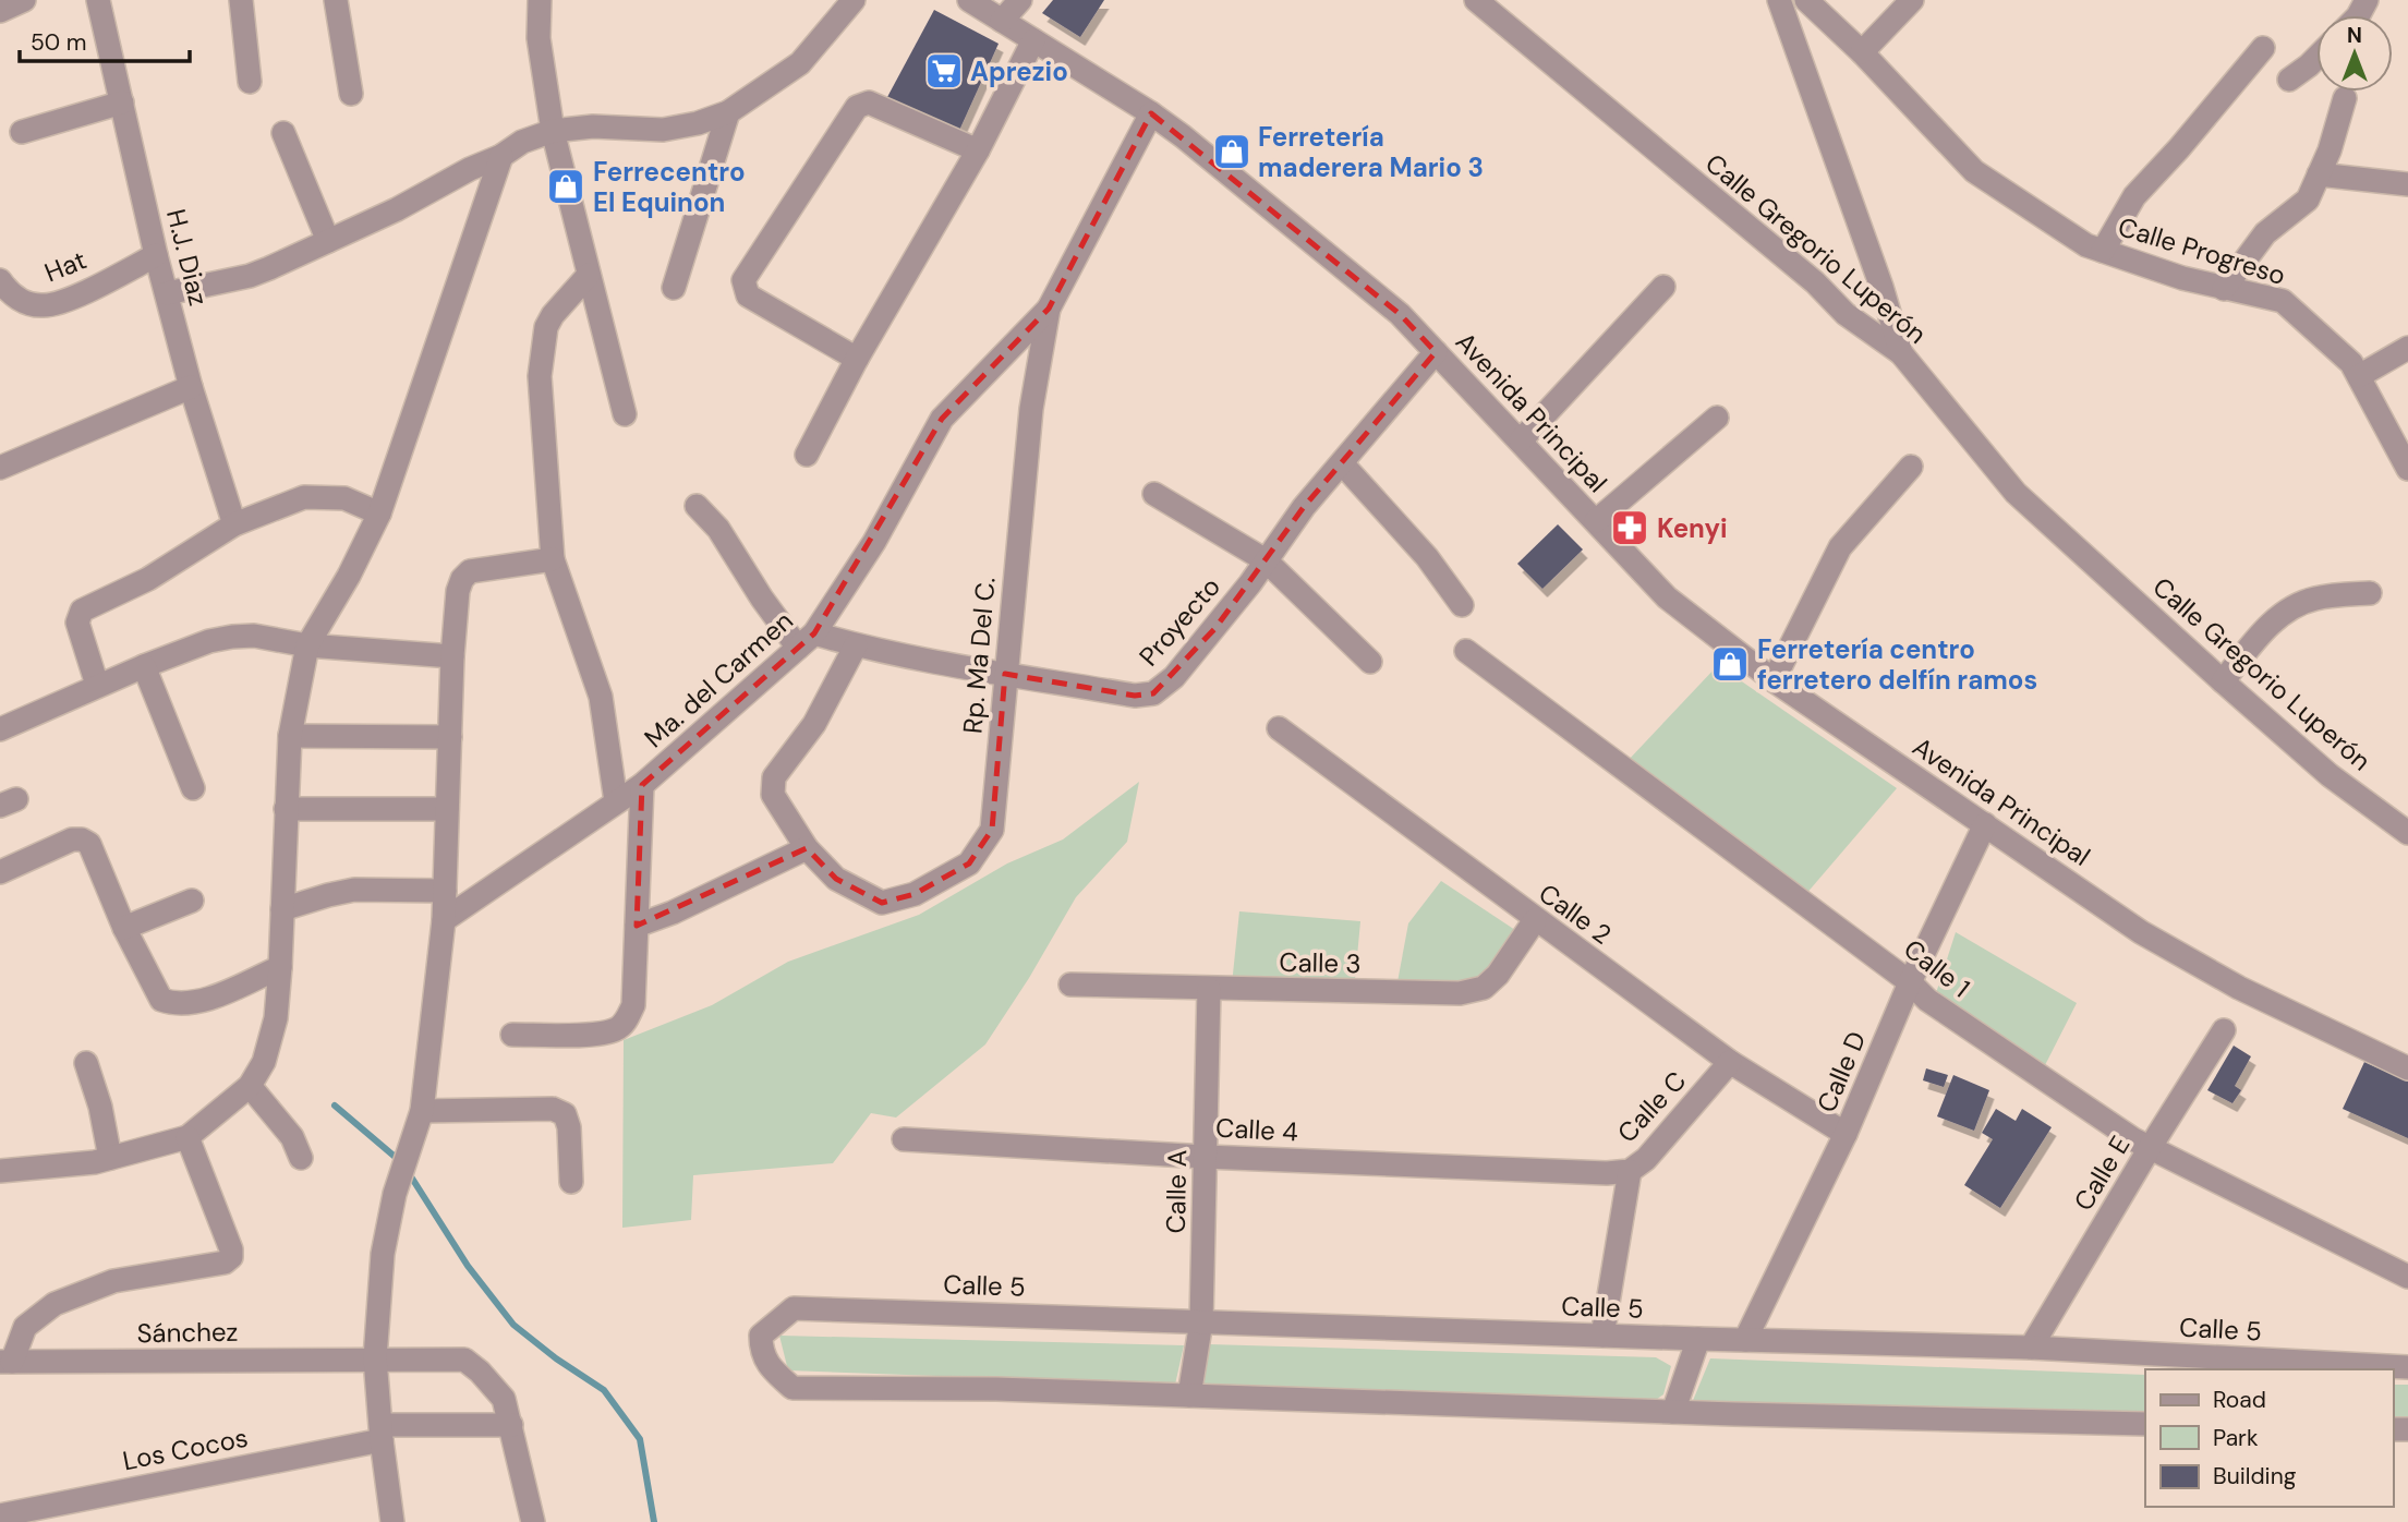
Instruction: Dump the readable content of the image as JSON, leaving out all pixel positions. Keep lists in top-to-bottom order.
{
  "streets": {
    "street": [
      "Calle Gregorio Luperón",
      "Calle Progreso",
      "H.J. Diaz",
      "Hat",
      "Avenida Principal",
      "Proyecto",
      "Rp. Ma Del C.",
      "Ma. del Carmen",
      "Calle 2",
      "Calle 3",
      "Calle 1",
      "Calle D",
      "Calle C",
      "Calle 4",
      "Calle E",
      "Calle A",
      "Calle 5",
      "Sánchez",
      "Los Cocos"
    ]
  },
  "crossings": [
    ["H.J. Diaz", "Hat"],
    ["Avenida Principal", "Proyecto"],
    ["Avenida Principal", "Calle D"],
    ["Proyecto", "Rp. Ma Del C."],
    ["Proyecto", "Ma. del Carmen"],
    ["Rp. Ma Del C.", "Ma. del Carmen"],
    ["Calle 2", "Calle 3"],
    ["Calle 2", "Calle D"],
    ["Calle 2", "Calle C"],
    ["Calle 3", "Calle A"],
    ["Calle 1", "Calle D"],
    ["Calle 1", "Calle E"],
    ["Calle D", "Calle 5"],
    ["Calle C", "Calle 4"],
    ["Calle 4", "Calle A"],
    ["Calle E", "Calle 5"],
    ["Calle A", "Calle 5"],
    ["Sánchez", "Los Cocos"]
  ],
  "places": {
    "supermarket": ["Aprezio"],
    "shop": ["Ferretería maderera Mario 3", "Ferrecentro El Equinon", "Ferretería centro ferretero delfín ramos"],
    "pharmacy": ["Kenyi"]
  },
  "legend": ["Road", "Park", "Building"],
  "scale_bar": "50 m",
  "north": "top"
}
